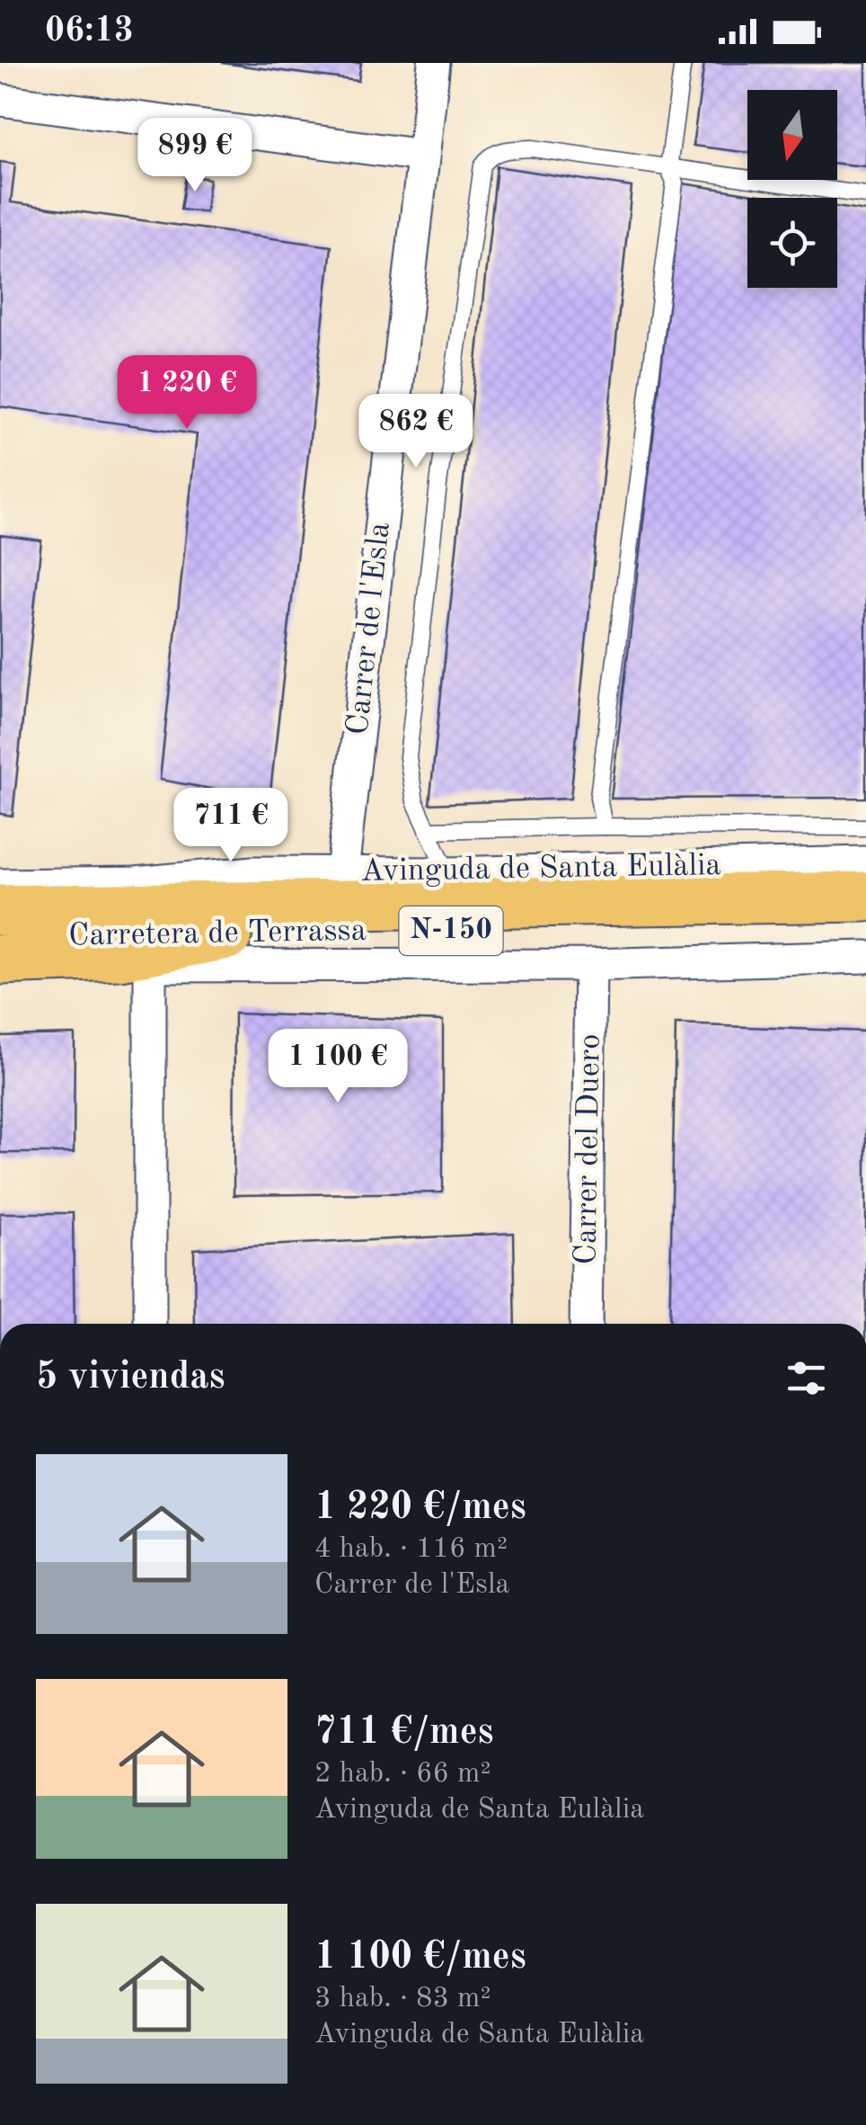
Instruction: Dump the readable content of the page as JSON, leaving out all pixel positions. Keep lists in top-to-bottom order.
{
  "streets": {
    "main road": ["N-150", "Carretera de Terrassa"],
    "street": ["Carrer de l'Esla", "Avinguda de Santa Eulàlia", "Carrer del Duero"]
  },
  "crossings": [
    ["Carrer de l'Esla", "Avinguda de Santa Eulàlia"],
    ["Carrer de l'Esla", "Carretera de Terrassa"],
    ["Avinguda de Santa Eulàlia", "Carretera de Terrassa"]
  ],
  "north": "bottom",
  "page": {
    "status": "06:13",
    "price": [
      "899 €",
      "1 220 €",
      "862 €",
      "711 €",
      "1 100 €"
    ],
    "heading": "5 viviendas",
    "list": [
      {
        "name": "1 220 €/mes",
        "note": "4 hab. · 116 m² · Carrer de l'Esla"
      },
      {
        "name": "711 €/mes",
        "note": "2 hab. · 66 m² · Avinguda de Santa Eulàlia"
      },
      {
        "name": "1 100 €/mes",
        "note": "3 hab. · 83 m² · Avinguda de Santa Eulàlia"
      }
    ]
  }
}
